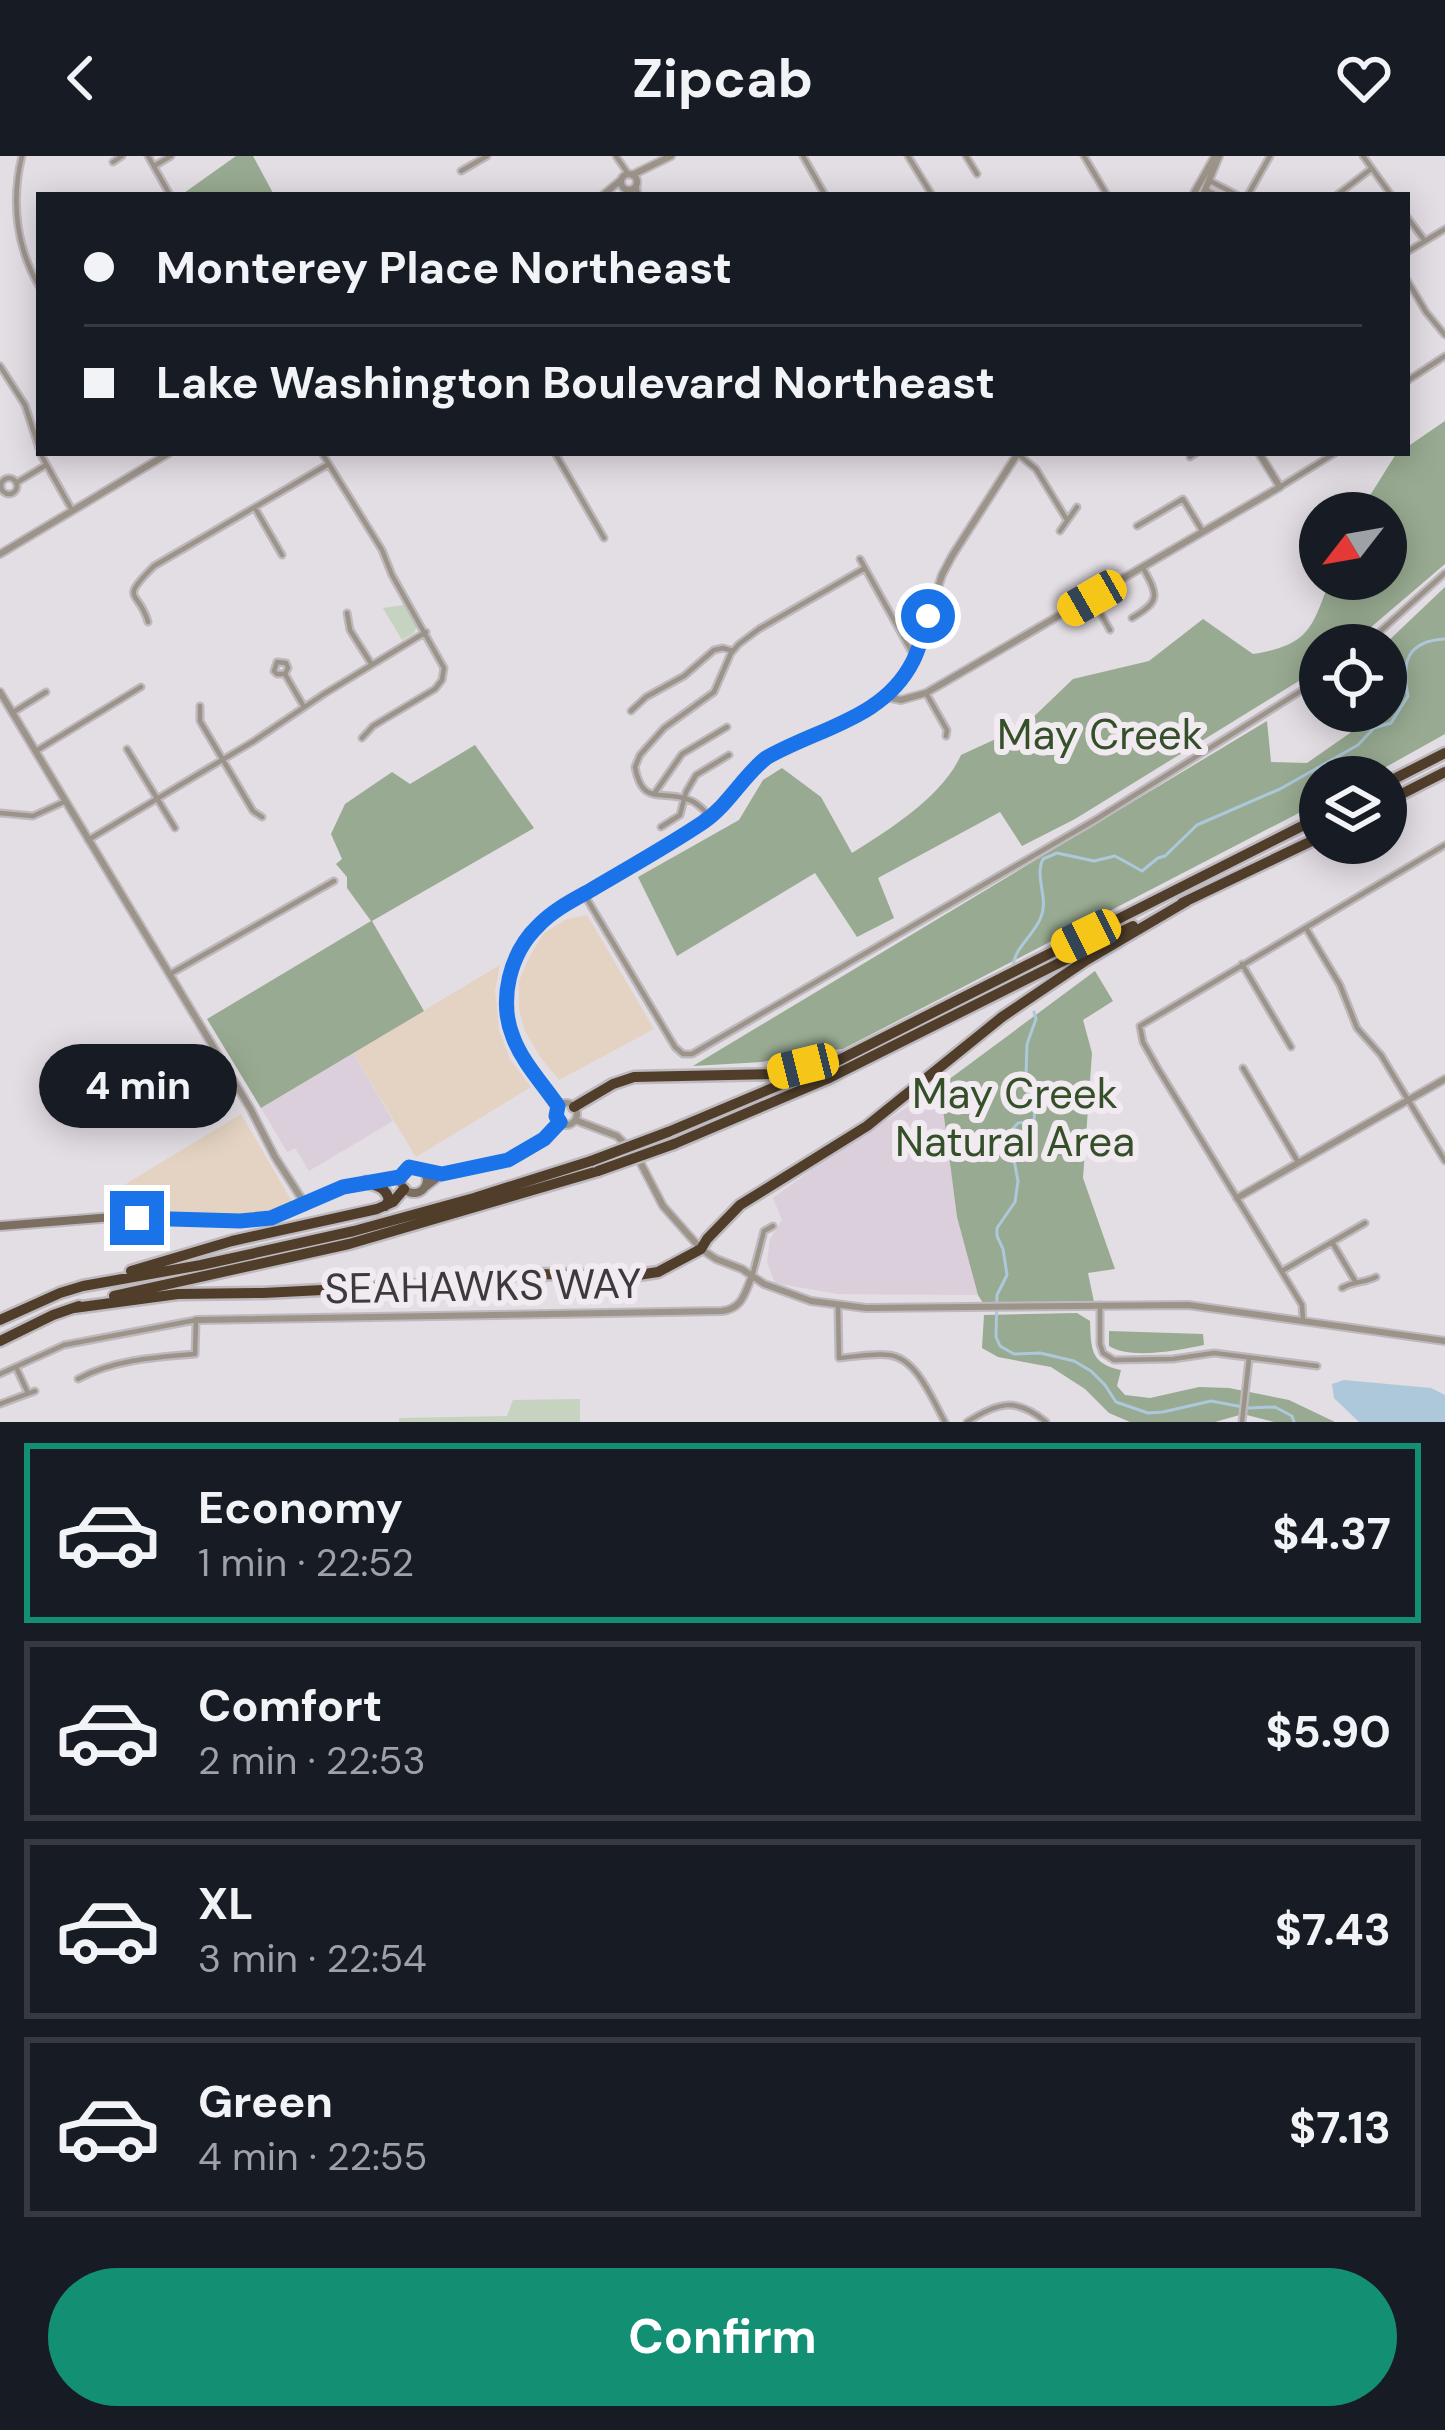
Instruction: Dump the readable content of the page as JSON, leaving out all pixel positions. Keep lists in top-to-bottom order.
{
  "streets": {
    "street": ["SEAHAWKS WAY"]
  },
  "parks": ["May Creek", "May Creek Natural Area"],
  "north": "bottom left",
  "page": {
    "header": "Zipcab",
    "banner": ["Monterey Place Northeast", "Lake Washington Boulevard Northeast"],
    "bubble": "4 min",
    "list": [
      {
        "name": "Economy",
        "note": "1 min · 22:52",
        "value": "$4.37"
      },
      {
        "name": "Comfort",
        "note": "2 min · 22:53",
        "value": "$5.90"
      },
      {
        "name": "XL",
        "note": "3 min · 22:54",
        "value": "$7.43"
      },
      {
        "name": "Green",
        "note": "4 min · 22:55",
        "value": "$7.13"
      }
    ],
    "buttons": "Confirm"
  }
}
